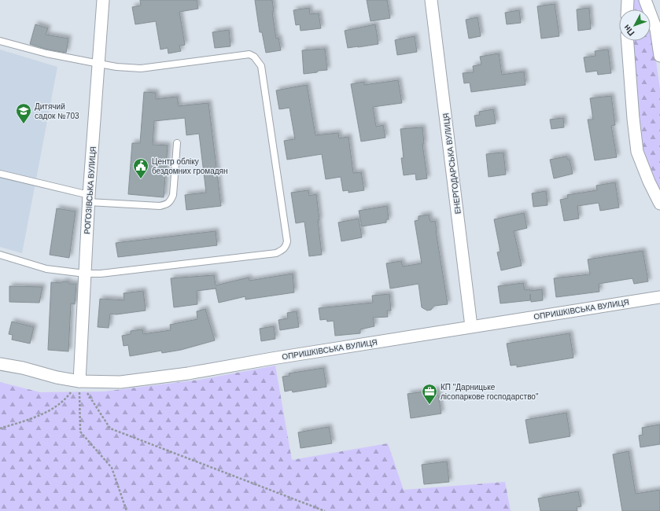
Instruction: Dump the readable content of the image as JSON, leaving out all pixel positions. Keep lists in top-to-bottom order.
{
  "streets": {
    "street": ["ЕНЕРГОДАРСЬКА ВУЛИЦЯ", "РОГОЗІВСЬКА ВУЛИЦЯ", "ОПРИШКІВСЬКА ВУЛИЦЯ"]
  },
  "crossings": [
    ["ЕНЕРГОДАРСЬКА ВУЛИЦЯ", "ОПРИШКІВСЬКА ВУЛИЦЯ"],
    ["РОГОЗІВСЬКА ВУЛИЦЯ", "ОПРИШКІВСЬКА ВУЛИЦЯ"]
  ],
  "places": {
    "school or university": ["Дитячий садок №703"],
    "public building": ["Центр обліку бездомних громадян"],
    "office": ["КП \"Дарницьке лісопаркове господарство\""]
  },
  "north": "bottom left"
}
